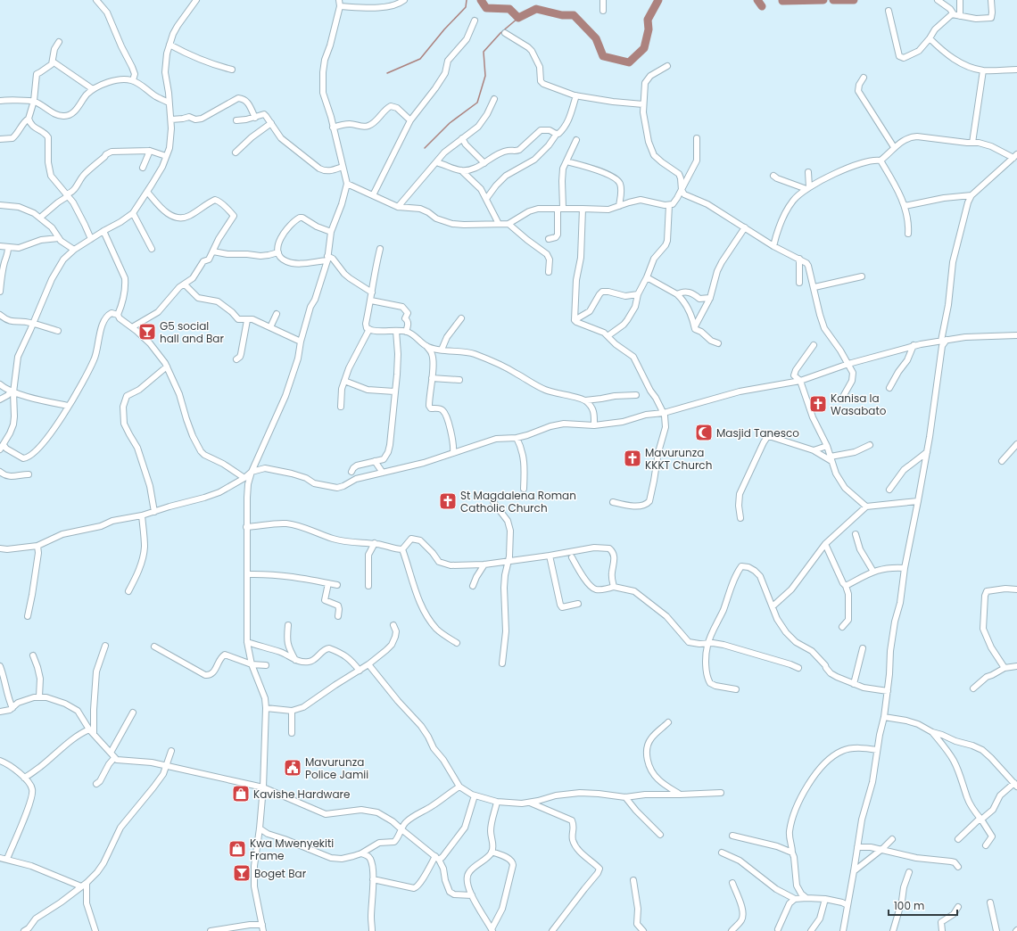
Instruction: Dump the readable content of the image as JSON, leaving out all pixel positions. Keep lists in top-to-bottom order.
{
  "places": {
    "bar": ["G5 social hall and Bar", "Boget Bar"],
    "church": ["Kanisa la Wasabato", "Mavurunza KKKT Church", "St Magdalena Roman Catholic Church"],
    "mosque": ["Masjid Tanesco"],
    "public building": ["Mavurunza Police Jamii"],
    "shop": ["Kavishe Hardware", "Kwa Mwenyekiti Frame"]
  },
  "scale_bar": "100 m"
}
